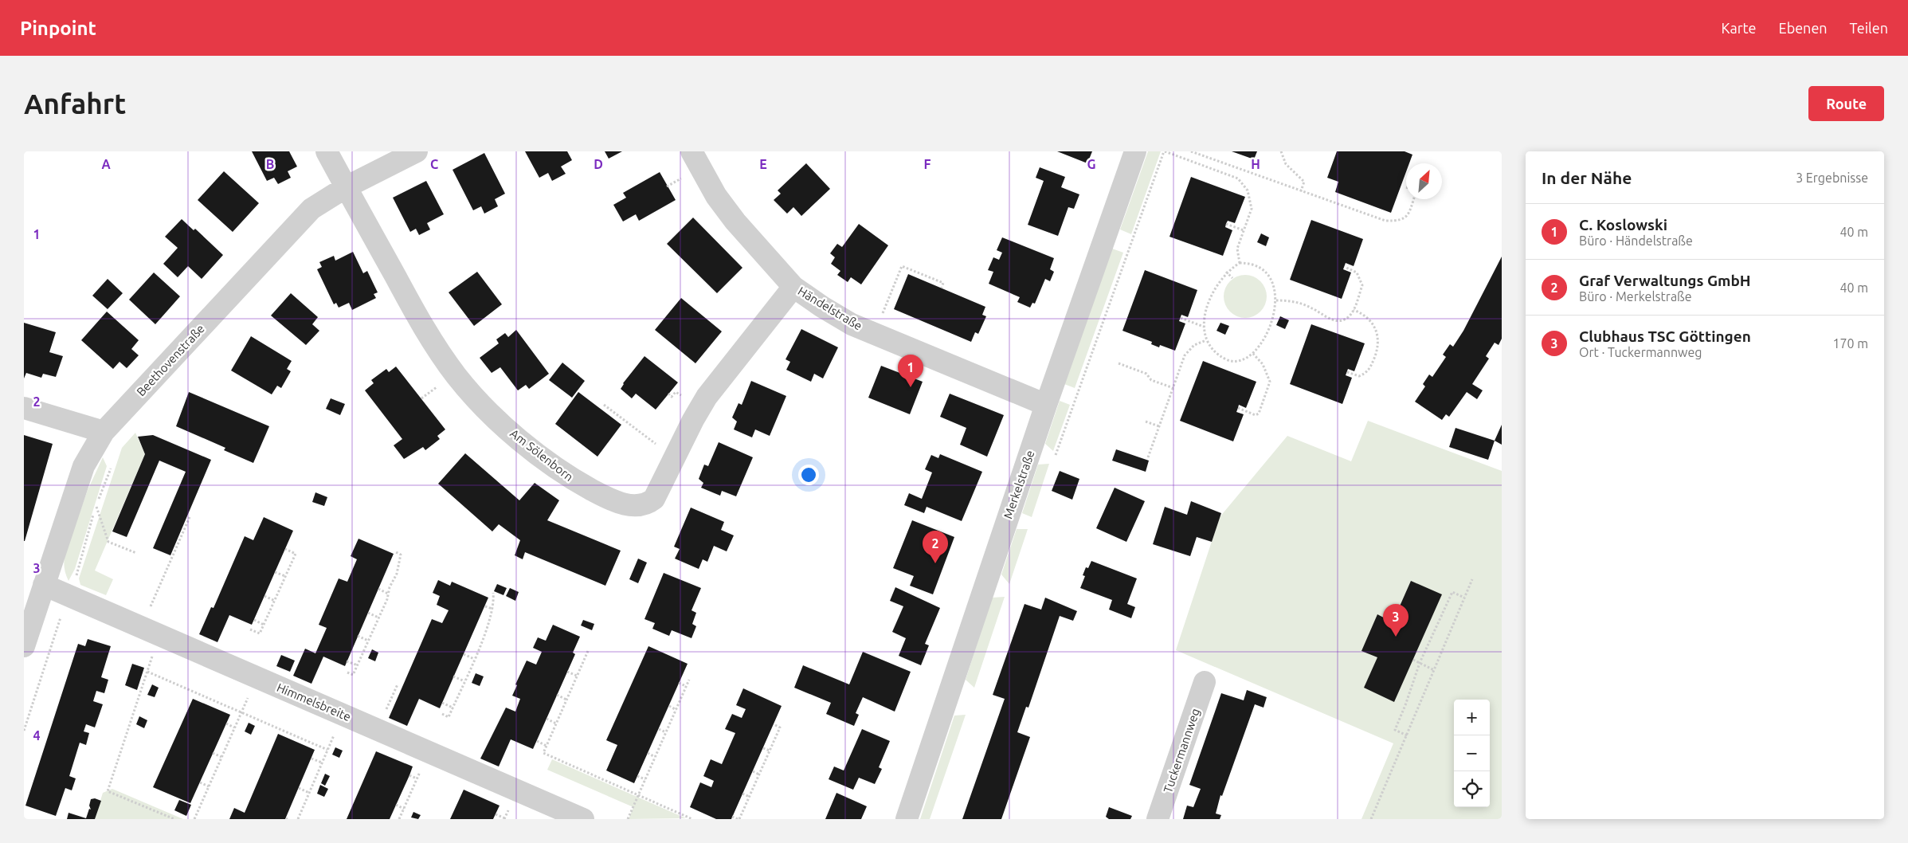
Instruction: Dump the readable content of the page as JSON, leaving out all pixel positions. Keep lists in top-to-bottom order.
{
  "streets": {
    "street": [
      "Händelstraße",
      "Beethovenstraße",
      "Am Sölenborn",
      "Merkelstraße",
      "Himmelsbreite",
      "Tuckermannweg"
    ]
  },
  "crossings": [
    ["Händelstraße", "Am Sölenborn"],
    ["Händelstraße", "Merkelstraße"],
    ["Beethovenstraße", "Am Sölenborn"],
    ["Beethovenstraße", "Himmelsbreite"]
  ],
  "north": "top right",
  "page": {
    "header": "Pinpoint",
    "nav": ["Karte", "Ebenen", "Teilen"],
    "buttons": "Route",
    "title": "Anfahrt",
    "heading": ["In der Nähe", "3 Ergebnisse"],
    "list": [
      {
        "mark": "1",
        "name": "C. Koslowski",
        "note": "Büro · Händelstraße",
        "value": "40 m"
      },
      {
        "mark": "2",
        "name": "Graf Verwaltungs GmbH",
        "note": "Büro · Merkelstraße",
        "value": "40 m"
      },
      {
        "mark": "3",
        "name": "Clubhaus TSC Göttingen",
        "note": "Ort · Tuckermannweg",
        "value": "170 m"
      }
    ],
    "pins": ["1", "2", "3"],
    "map_buttons": ["+", "−"]
  },
  "grid": {
    "columns": [
      "A",
      "B",
      "C",
      "D",
      "E",
      "F",
      "G",
      "H"
    ],
    "rows": [
      "1",
      "2",
      "3",
      "4"
    ]
  }
}
